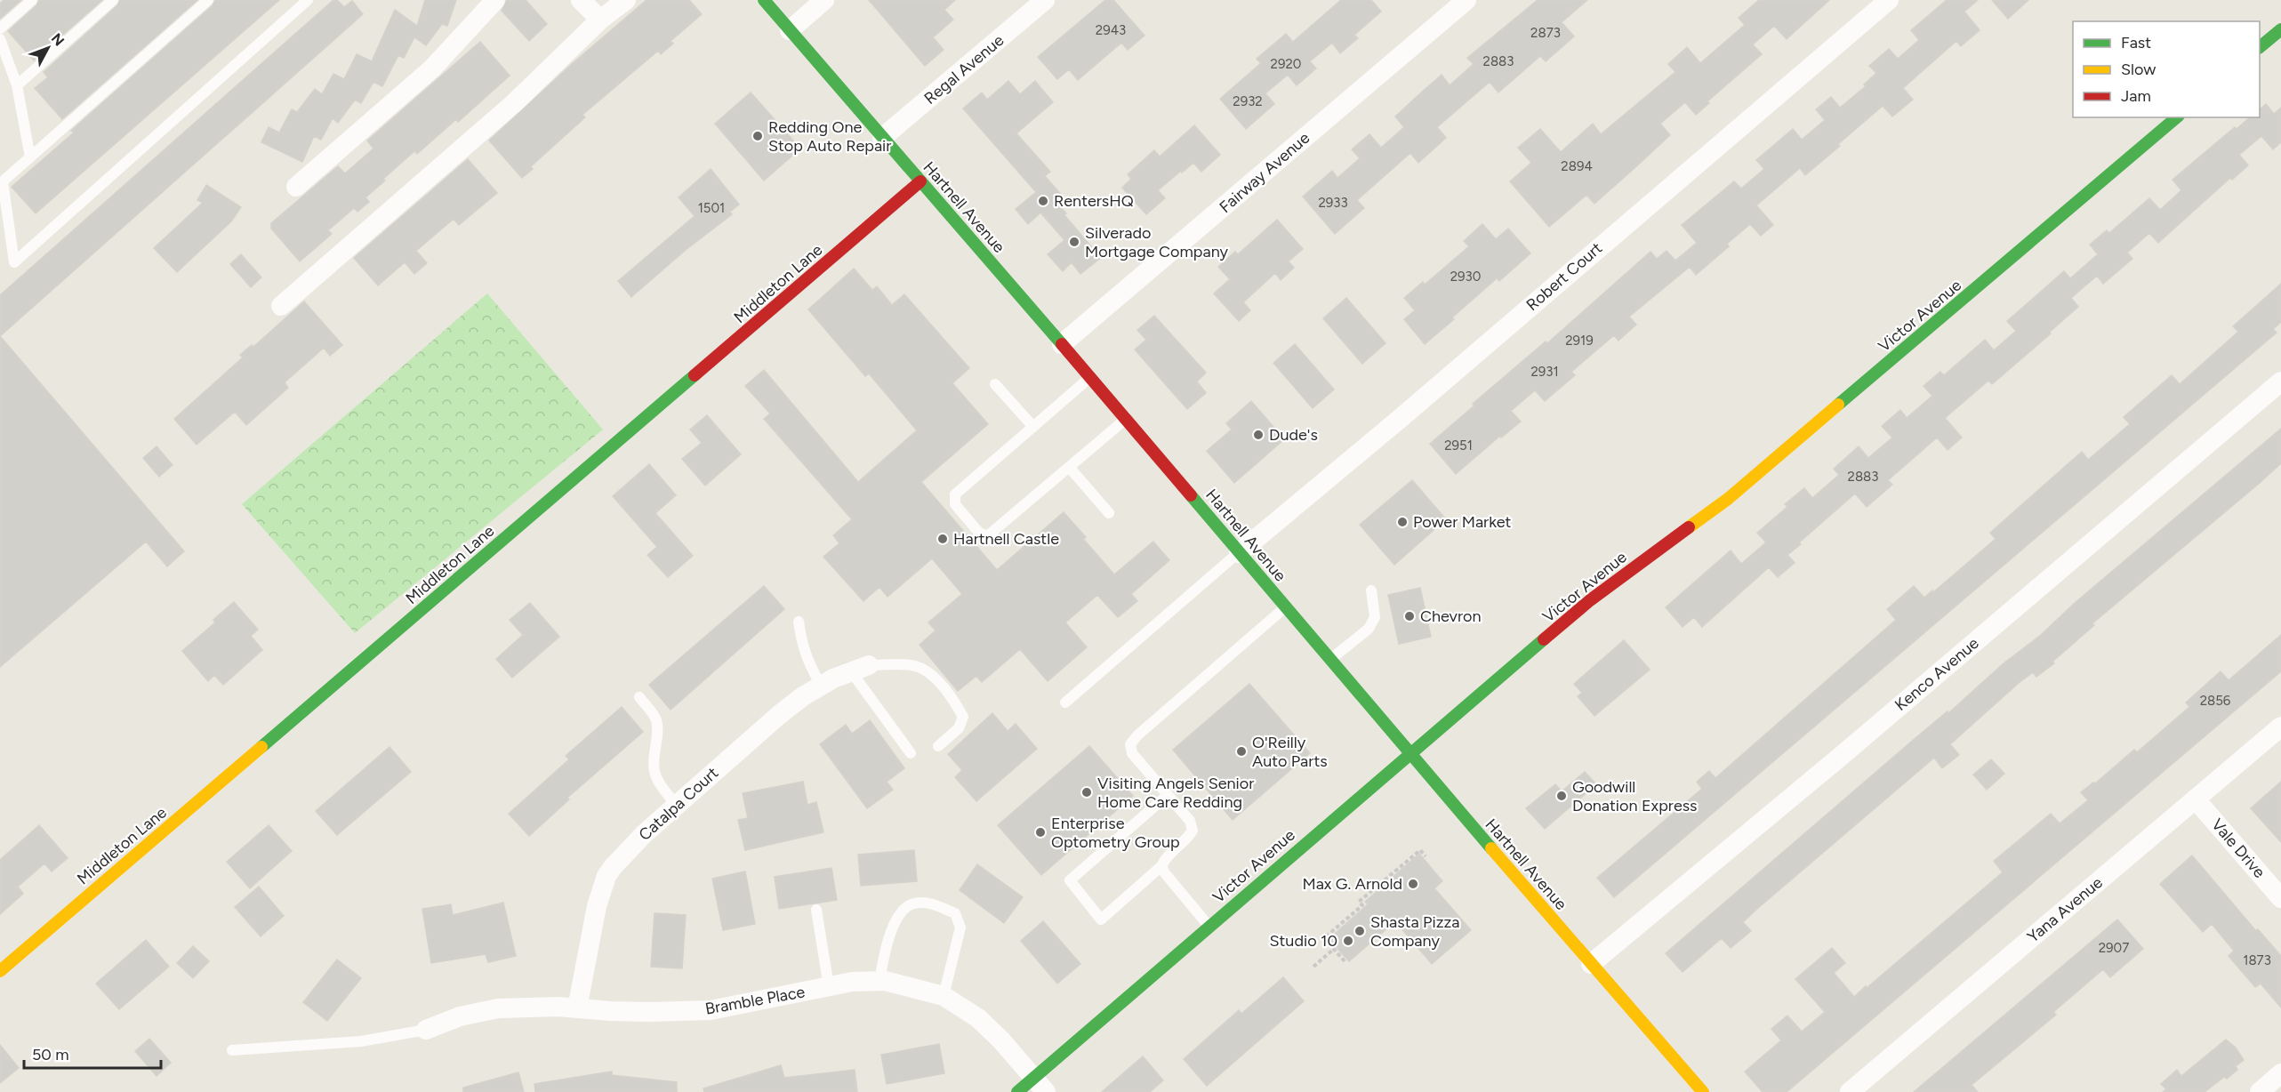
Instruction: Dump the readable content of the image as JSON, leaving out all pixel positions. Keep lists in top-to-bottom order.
{
  "streets": {
    "main road": ["Hartnell Avenue", "Middleton Lane", "Victor Avenue"],
    "street": [
      "Regal Avenue",
      "Fairway Avenue",
      "Robert Court",
      "Kenco Avenue",
      "Catalpa Court",
      "Vale Drive",
      "Yana Avenue",
      "Bramble Place"
    ]
  },
  "crossings": [
    ["Regal Avenue", "Hartnell Avenue"],
    ["Fairway Avenue", "Hartnell Avenue"],
    ["Hartnell Avenue", "Robert Court"],
    ["Hartnell Avenue", "Middleton Lane"],
    ["Hartnell Avenue", "Victor Avenue"],
    ["Hartnell Avenue", "Kenco Avenue"],
    ["Victor Avenue", "Bramble Place"],
    ["Catalpa Court", "Bramble Place"],
    ["Vale Drive", "Yana Avenue"]
  ],
  "places": [
    "Redding One Stop Auto Repair",
    "RentersHQ",
    "Silverado Mortgage Company",
    "Dude's",
    "Power Market",
    "Hartnell Castle",
    "Chevron",
    "O'Reilly Auto Parts",
    "Visiting Angels Senior Home Care Redding",
    "Goodwill Donation Express",
    "Enterprise Optometry Group",
    "Max G. Arnold",
    "Shasta Pizza Company",
    "Studio 10"
  ],
  "house_numbers": [
    "2943",
    "2873",
    "2883",
    "2920",
    "2932",
    "2894",
    "2933",
    "1501",
    "2930",
    "2919",
    "2931",
    "2951",
    "2883",
    "2856",
    "2907",
    "1873"
  ],
  "legend": ["Fast", "Slow", "Jam"],
  "scale_bar": "50 m",
  "north": "top right"
}
